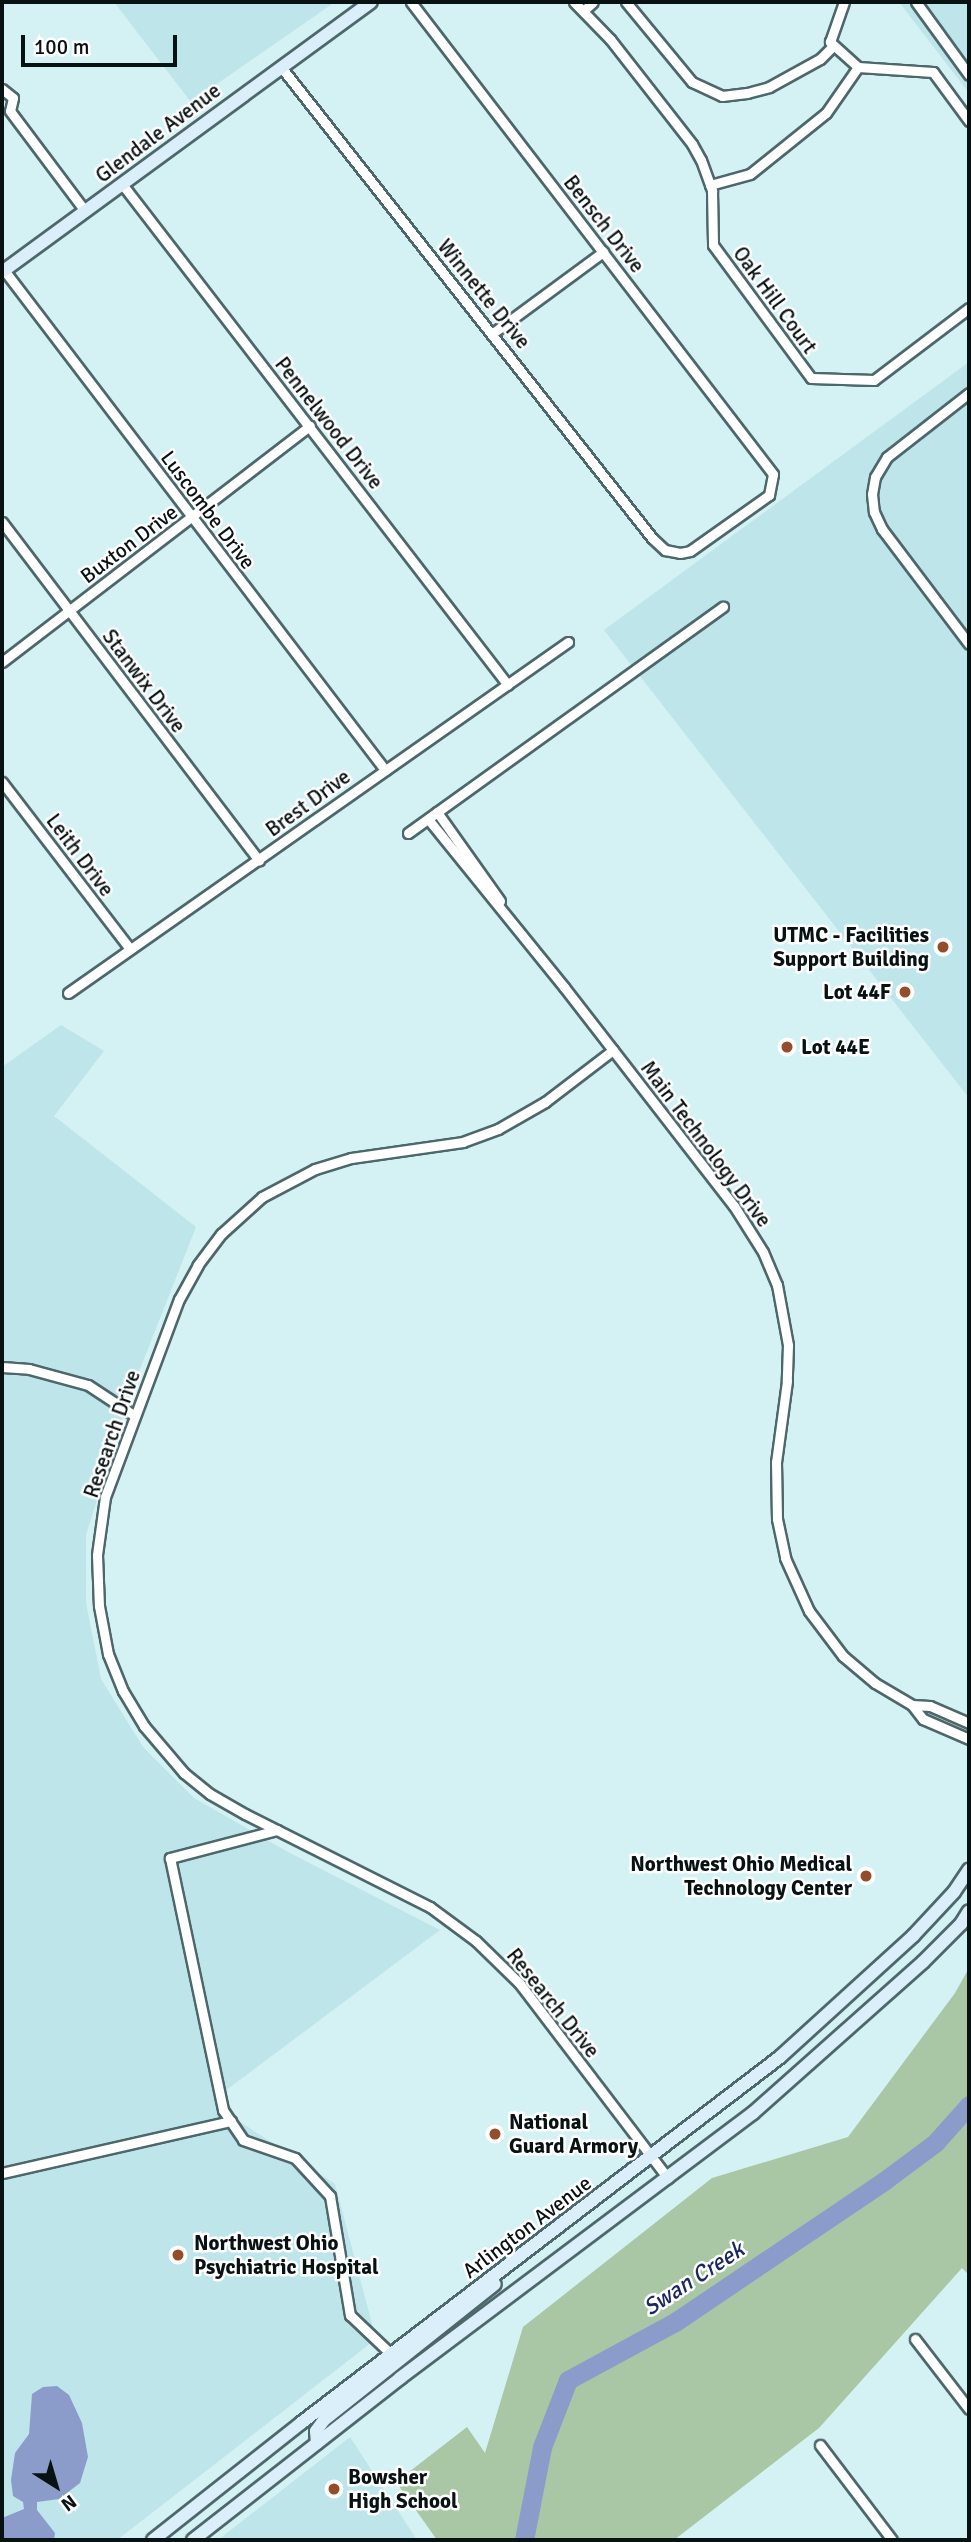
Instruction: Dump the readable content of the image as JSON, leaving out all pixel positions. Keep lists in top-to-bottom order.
{
  "streets": {
    "street": [
      "Glendale Avenue",
      "Bensch Drive",
      "Winnette Drive",
      "Oak Hill Court",
      "Pennelwood Drive",
      "Luscombe Drive",
      "Buxton Drive",
      "Stanwix Drive",
      "Brest Drive",
      "Leith Drive",
      "Main Technology Drive",
      "Research Drive",
      "Arlington Avenue"
    ]
  },
  "crossings": [
    ["Glendale Avenue", "Winnette Drive"],
    ["Glendale Avenue", "Pennelwood Drive"],
    ["Glendale Avenue", "Luscombe Drive"],
    ["Bensch Drive", "Winnette Drive"],
    ["Pennelwood Drive", "Buxton Drive"],
    ["Pennelwood Drive", "Brest Drive"],
    ["Luscombe Drive", "Buxton Drive"],
    ["Luscombe Drive", "Brest Drive"],
    ["Buxton Drive", "Stanwix Drive"],
    ["Stanwix Drive", "Brest Drive"],
    ["Brest Drive", "Leith Drive"],
    ["Main Technology Drive", "Research Drive"],
    ["Research Drive", "Arlington Avenue"]
  ],
  "water": ["Swan Creek"],
  "places": [
    "UTMC - Facilities Support Building",
    "Lot 44F",
    "Lot 44E",
    "Northwest Ohio Medical Technology Center",
    "National Guard Armory",
    "Northwest Ohio Psychiatric Hospital",
    "Bowsher High School"
  ],
  "scale_bar": "100 m",
  "north": "bottom right"
}
